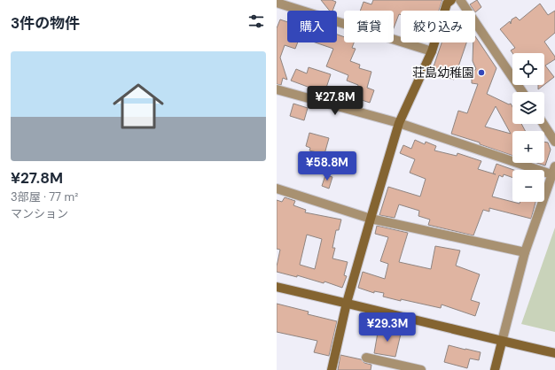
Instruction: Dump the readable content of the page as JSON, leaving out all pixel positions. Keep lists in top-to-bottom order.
{
  "places": ["荘島幼稚園"],
  "page": {
    "heading": "3件の物件",
    "chip": ["購入", "賃貸", "絞り込み"],
    "list": [
      {
        "name": "¥27.8M",
        "note": "3部屋 · 77 m² · マンション"
      }
    ],
    "map_buttons": ["+", "−"],
    "price": ["¥27.8M", "¥58.8M", "¥29.3M"]
  }
}
